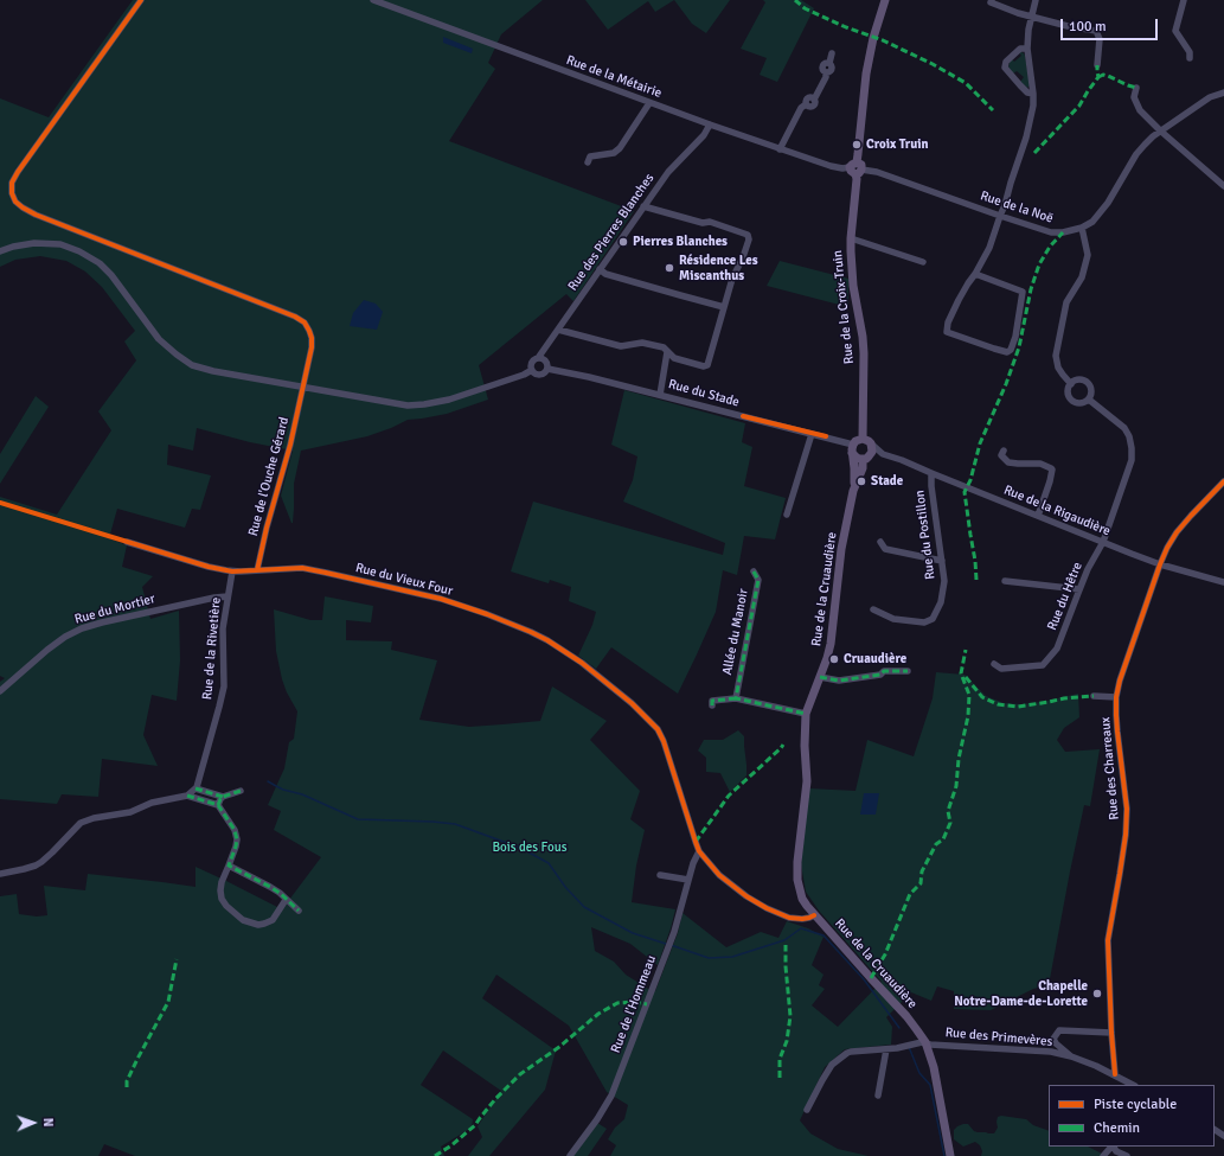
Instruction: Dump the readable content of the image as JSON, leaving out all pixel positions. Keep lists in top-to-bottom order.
{
  "streets": {
    "main road": ["Rue de la Croix-Truin", "Rue de la Cruaudière"],
    "street": [
      "Rue de la Métairie",
      "Rue de la Noë",
      "Rue des Pierres Blanches",
      "Rue du Stade",
      "Rue de l'Ouche Gérard",
      "Rue de la Rigaudière",
      "Rue du Postillon",
      "Rue du Vieux Four",
      "Rue du Hêtre",
      "Rue du Mortier",
      "Allée du Manoir",
      "Rue de la Rivetière",
      "Rue des Charreaux",
      "Rue de l'Hommeau",
      "Rue des Primevères"
    ]
  },
  "crossings": [
    ["Rue de la Métairie", "Rue de la Noë"],
    ["Rue de la Métairie", "Rue des Pierres Blanches"],
    ["Rue de la Métairie", "Rue de la Croix-Truin"],
    ["Rue de la Noë", "Rue de la Croix-Truin"],
    ["Rue des Pierres Blanches", "Rue du Stade"],
    ["Rue de la Croix-Truin", "Rue du Stade"],
    ["Rue de la Croix-Truin", "Rue de la Rigaudière"],
    ["Rue de la Croix-Truin", "Rue de la Cruaudière"],
    ["Rue du Stade", "Rue de la Rigaudière"],
    ["Rue du Stade", "Rue de la Cruaudière"],
    ["Rue de l'Ouche Gérard", "Rue du Vieux Four"],
    ["Rue de la Rigaudière", "Rue du Postillon"],
    ["Rue de la Rigaudière", "Rue de la Cruaudière"],
    ["Rue de la Rigaudière", "Rue du Hêtre"],
    ["Rue de la Rigaudière", "Rue des Charreaux"],
    ["Rue du Vieux Four", "Rue de la Cruaudière"],
    ["Rue du Vieux Four", "Rue de la Rivetière"],
    ["Rue du Vieux Four", "Rue de l'Hommeau"],
    ["Rue de la Cruaudière", "Rue des Primevères"],
    ["Rue du Mortier", "Rue de la Rivetière"]
  ],
  "parks": ["Bois des Fous"],
  "places": [
    "Croix Truin",
    "Pierres Blanches",
    "Résidence Les Miscanthus",
    "Stade",
    "Cruaudière",
    "Chapelle Notre-Dame-de-Lorette"
  ],
  "legend": ["Piste cyclable", "Chemin"],
  "scale_bar": "100 m",
  "north": "right"
}
